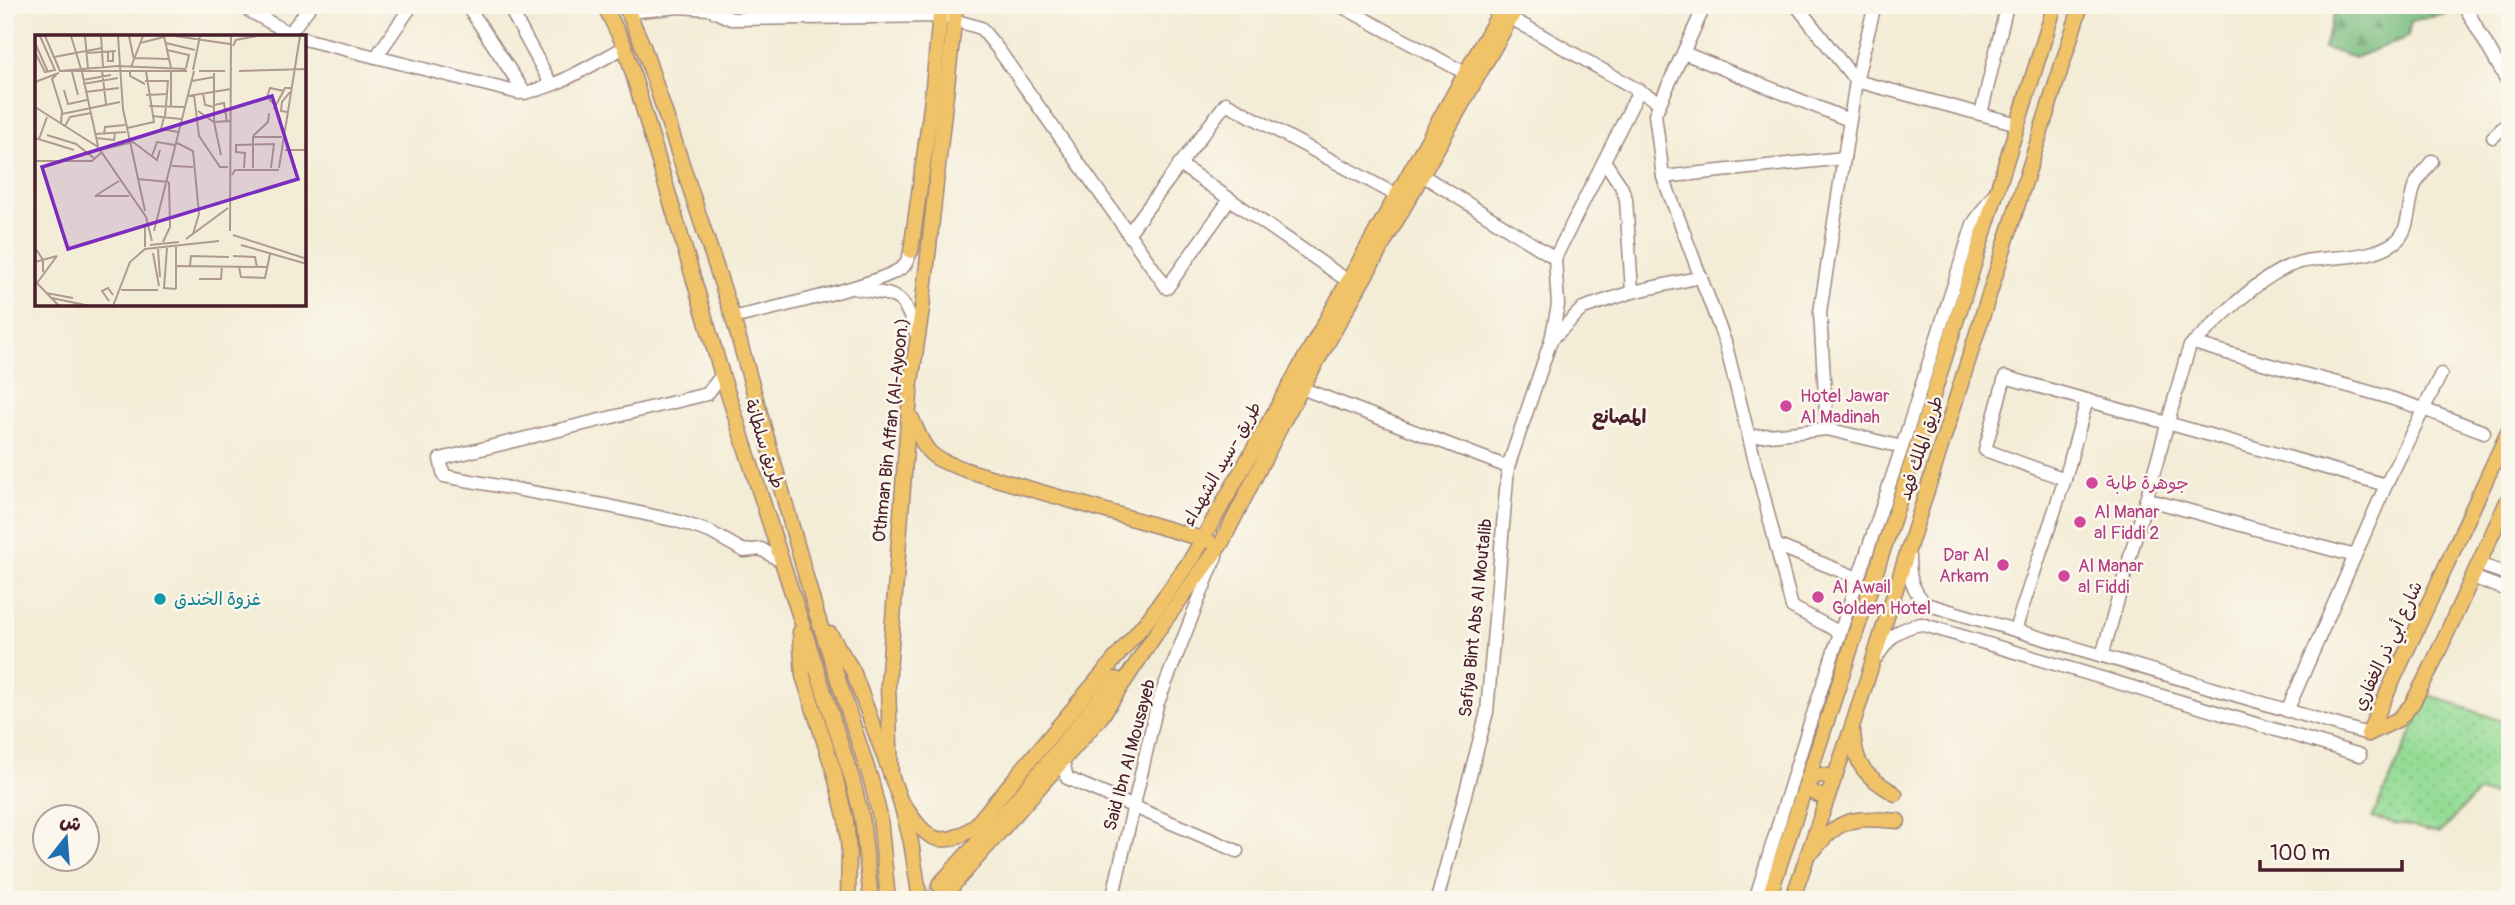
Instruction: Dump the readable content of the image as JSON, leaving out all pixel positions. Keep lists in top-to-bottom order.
{
  "streets": {
    "main road": [
      "Othman Bin Affan (Al-Ayoon.)",
      "طريق سلطانة",
      "طريق الملك فهد",
      "طريق -سيد الشهداء",
      "شارع أبي ذر الغفاري"
    ],
    "street": ["Safiya Bint Abs Al Moutalib", "Said Ibn Al Mousayeb"]
  },
  "crossings": [
    ["طريق -سيد الشهداء", "Said Ibn Al Mousayeb"]
  ],
  "districts": ["المصانع"],
  "places": [
    "Hotel Jawar Al Madinah",
    "جوهرة طابة",
    "Al Manar al Fiddi 2",
    "Dar Al Arkam",
    "Al Manar al Fiddi",
    "Al Awail Golden Hotel",
    "غزوة الخندق"
  ],
  "scale_bar": "100 m",
  "north": "top"
}
